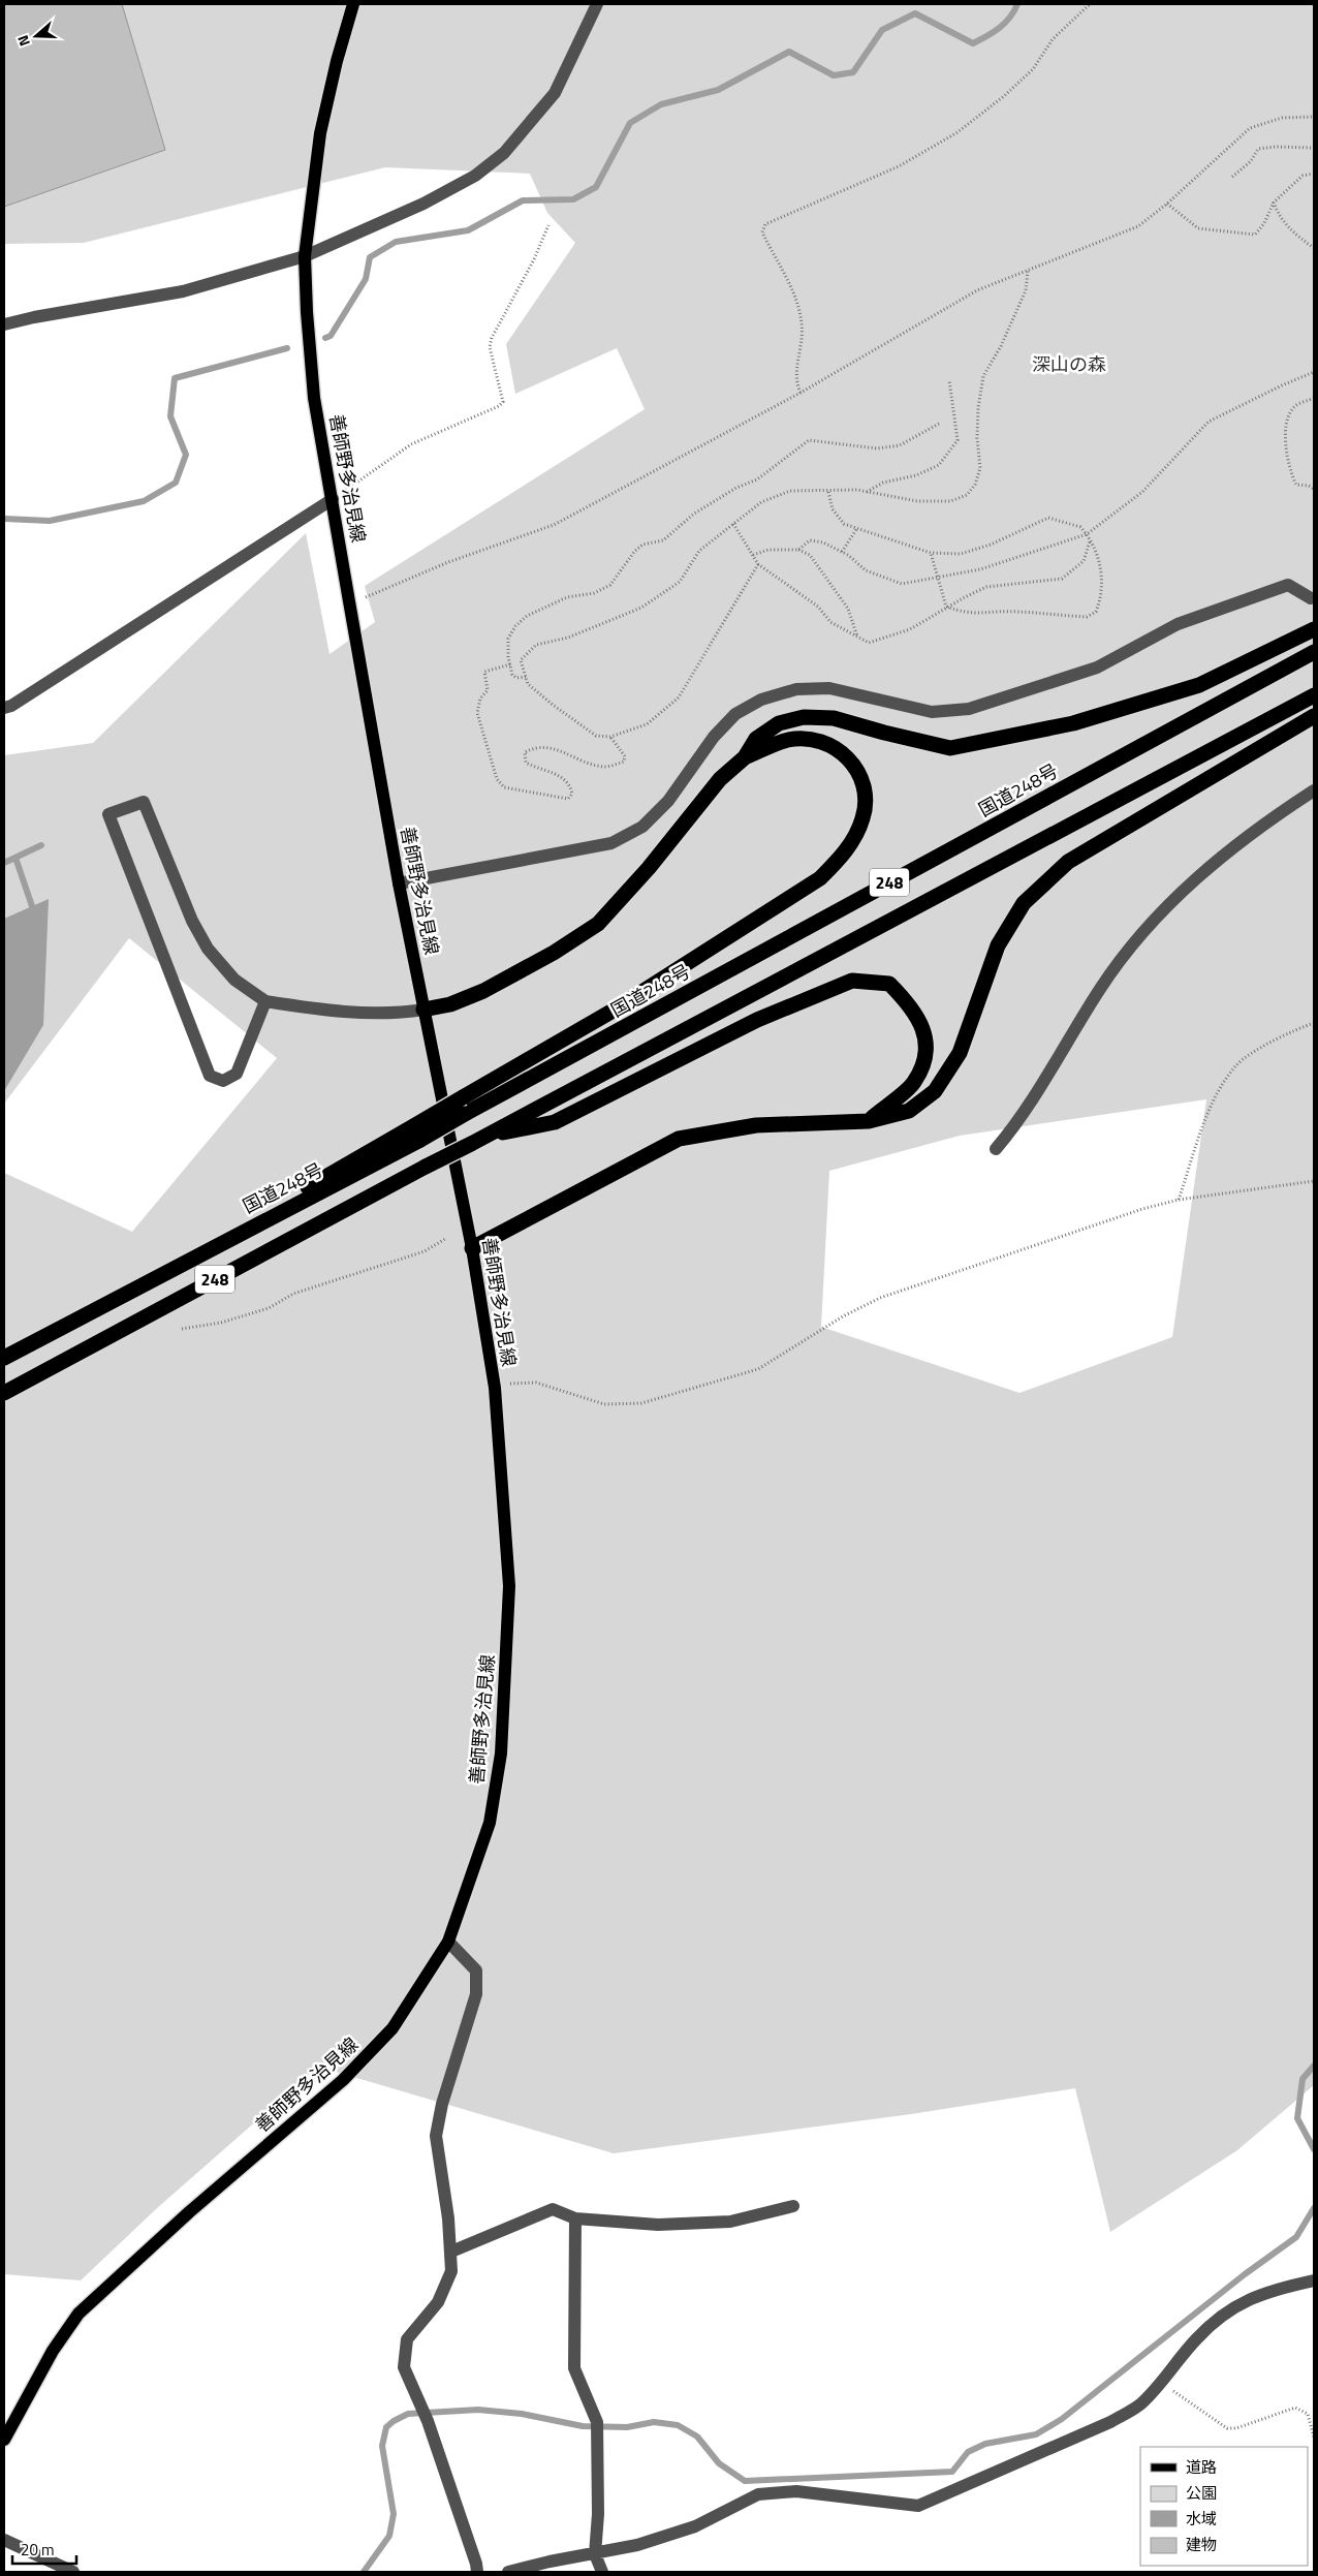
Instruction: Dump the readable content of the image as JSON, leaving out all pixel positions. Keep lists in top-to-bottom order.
{
  "streets": {
    "highway": ["国道248号", "248"],
    "main road": ["善師野多治見線"]
  },
  "parks": ["深山の森"],
  "legend": [
    "道路",
    "公園",
    "水域",
    "建物"
  ],
  "scale_bar": "20 m",
  "north": "left"
}
